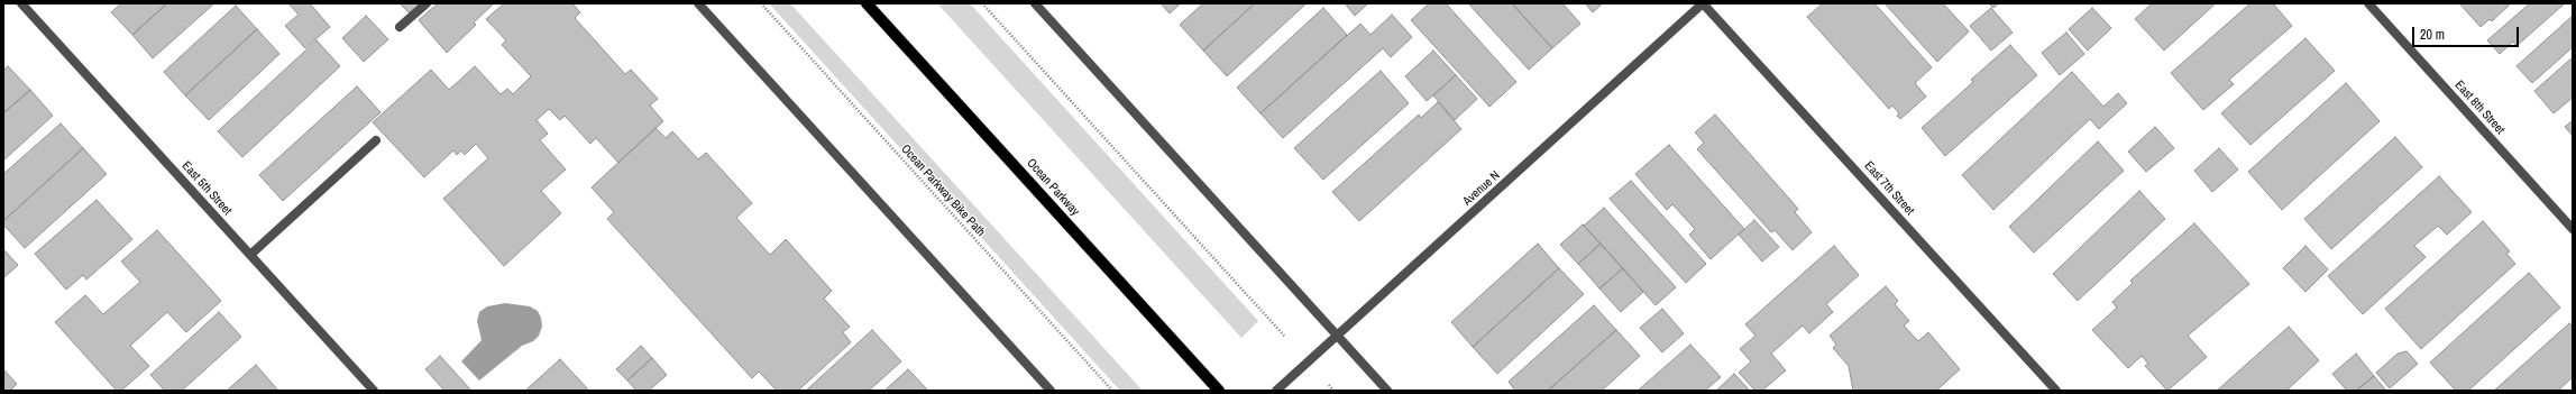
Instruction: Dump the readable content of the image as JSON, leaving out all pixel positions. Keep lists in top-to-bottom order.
{
  "streets": {
    "main road": ["Ocean Parkway"],
    "street": [
      "East 8th Street",
      "East 5th Street",
      "Avenue N",
      "East 7th Street"
    ],
    "path": ["Ocean Parkway Bike Path"]
  },
  "crossings": [
    ["Avenue N", "East 7th Street"]
  ],
  "scale_bar": "20 m"
}
